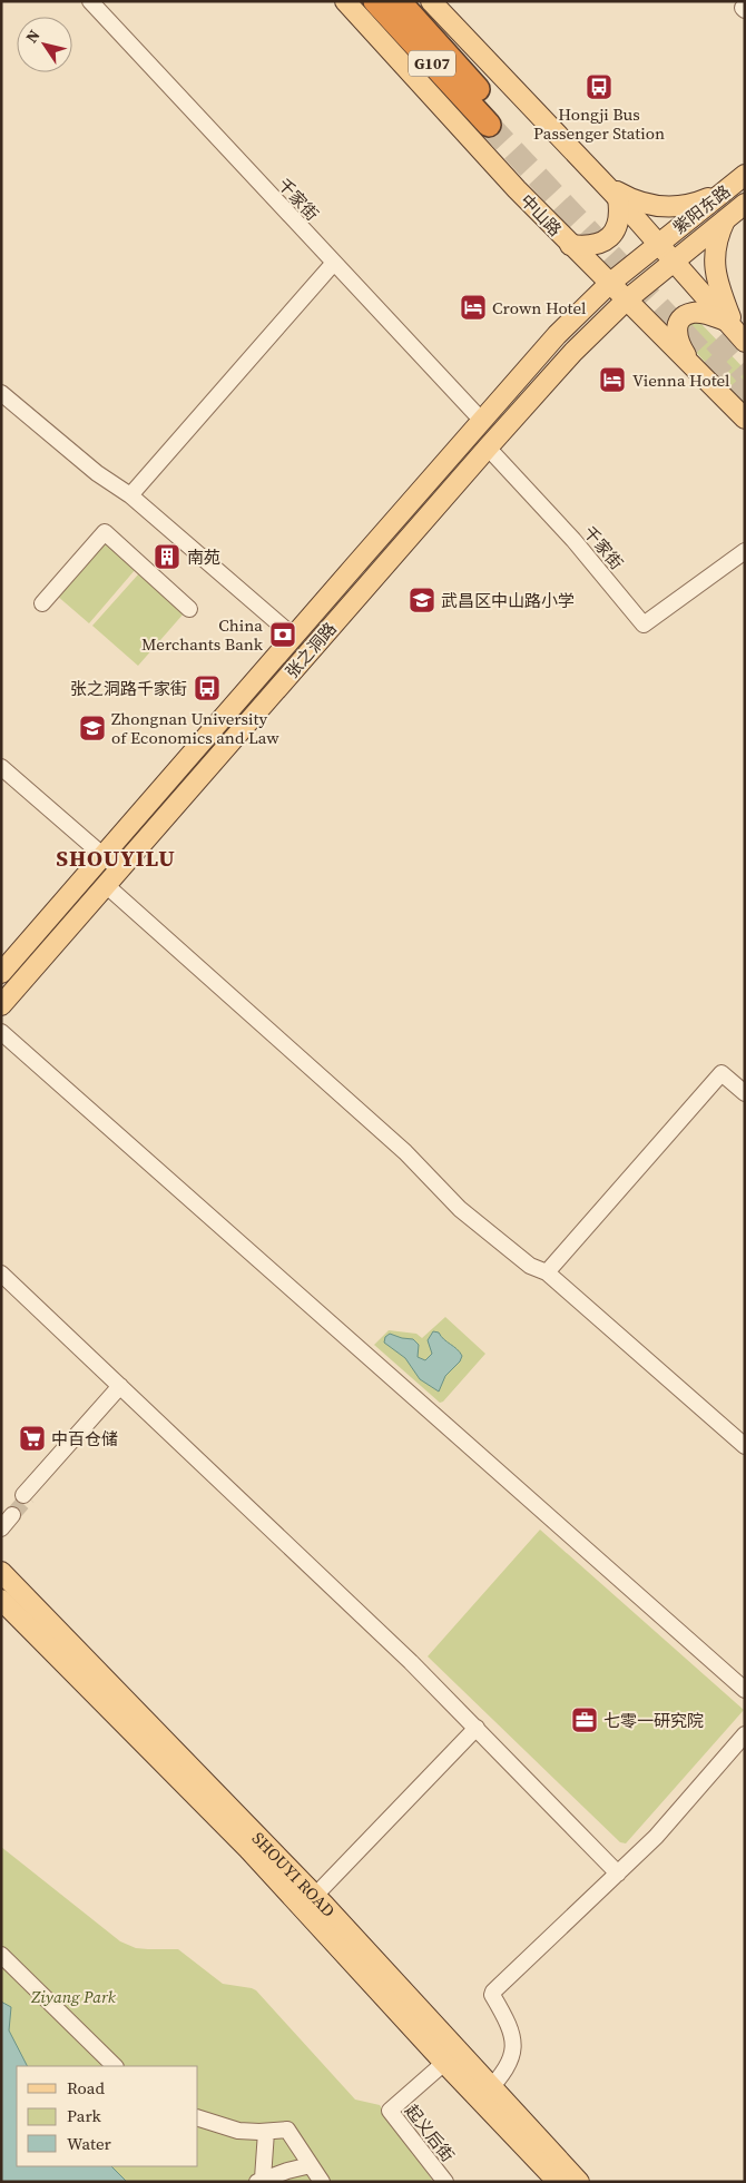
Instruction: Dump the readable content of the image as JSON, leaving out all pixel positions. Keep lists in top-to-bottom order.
{
  "streets": {
    "highway": ["G107"],
    "main road": [
      "紫阳东路",
      "中山路",
      "张之洞路",
      "SHOUYI ROAD"
    ],
    "street": ["千家街", "起义后街"]
  },
  "crossings": [
    ["千家街", "张之洞路"],
    ["紫阳东路", "中山路"],
    ["紫阳东路", "张之洞路"],
    ["中山路", "张之洞路"],
    ["SHOUYI ROAD", "起义后街"]
  ],
  "districts": ["SHOUYILU"],
  "parks": ["Ziyang Park"],
  "places": {
    "bus stop": ["Hongji Bus Passenger Station", "张之洞路千家街"],
    "hotel": ["Crown Hotel", "Vienna Hotel"],
    "building": ["南苑"],
    "school or university": ["武昌区中山路小学", "Zhongnan University of Economics and Law"],
    "bank": ["China Merchants Bank"],
    "supermarket": ["中百仓储"],
    "office": ["七零一研究院"]
  },
  "legend": ["Road", "Park", "Water"],
  "north": "top left"
}
